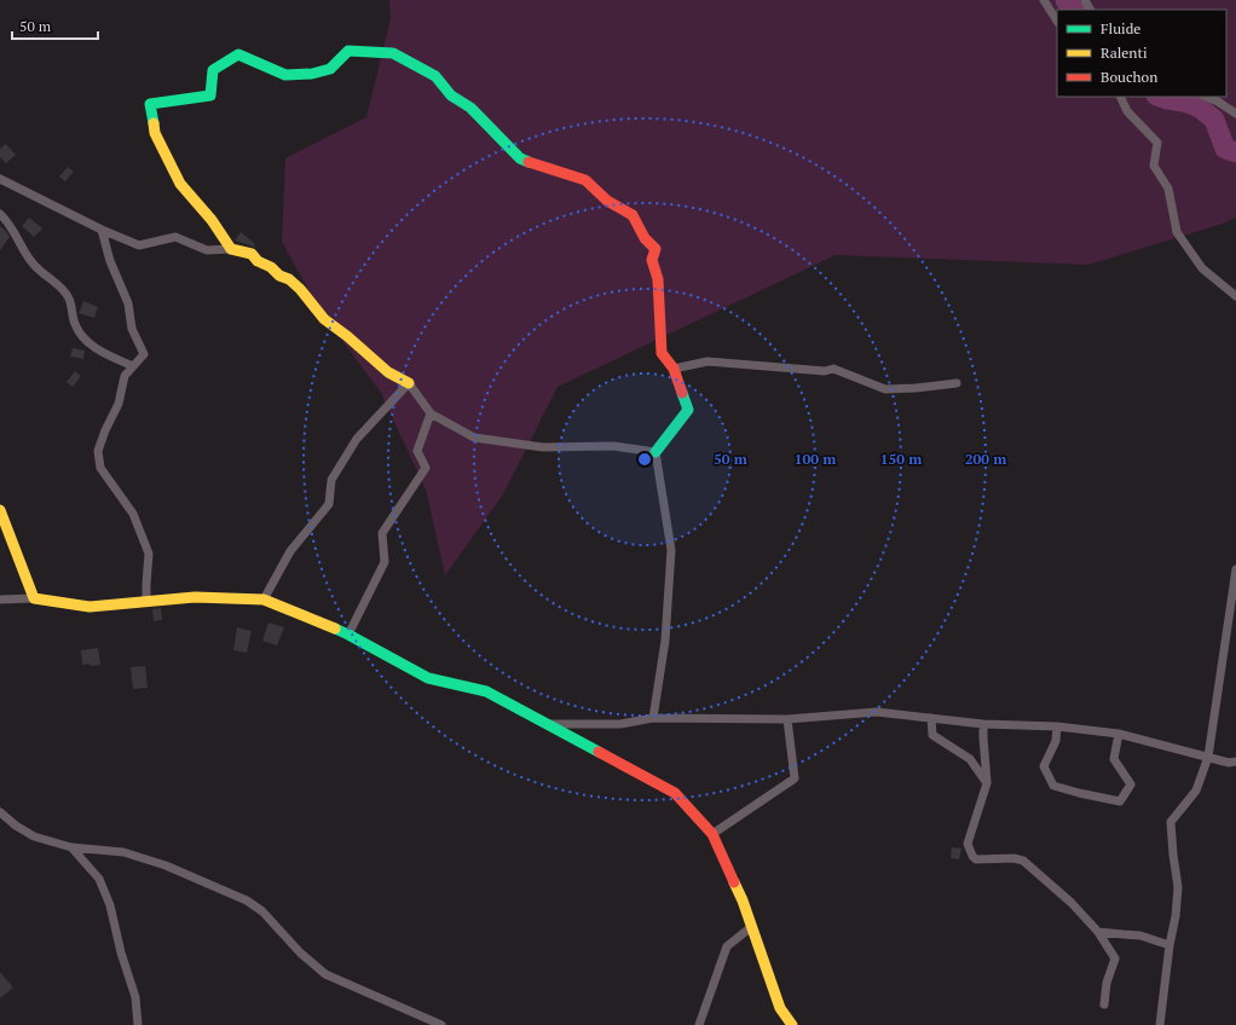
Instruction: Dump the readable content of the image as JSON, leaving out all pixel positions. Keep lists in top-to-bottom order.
{
  "legend": ["Fluide", "Ralenti", "Bouchon"],
  "scale_bar": "50 m",
  "rings": [
    "50 m",
    "100 m",
    "150 m",
    "200 m"
  ]
}
